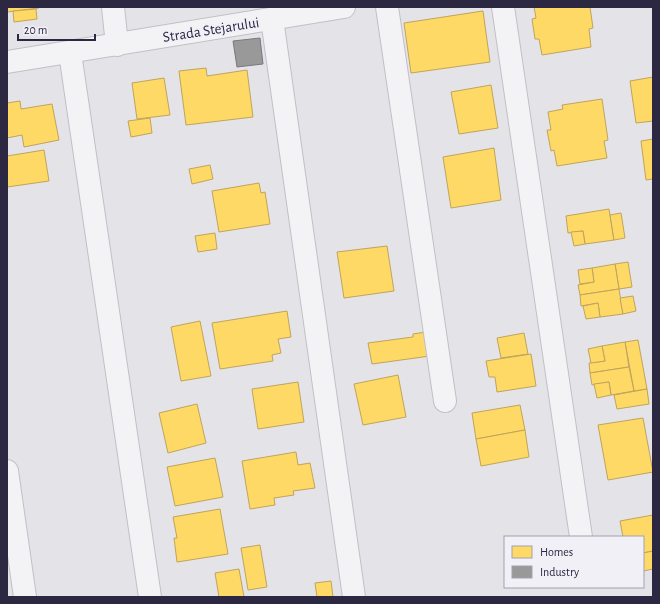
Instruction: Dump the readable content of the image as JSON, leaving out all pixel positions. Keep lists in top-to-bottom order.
{
  "streets": {
    "street": ["Strada Stejarului"]
  },
  "legend": ["Homes", "Industry"],
  "scale_bar": "20 m"
}
